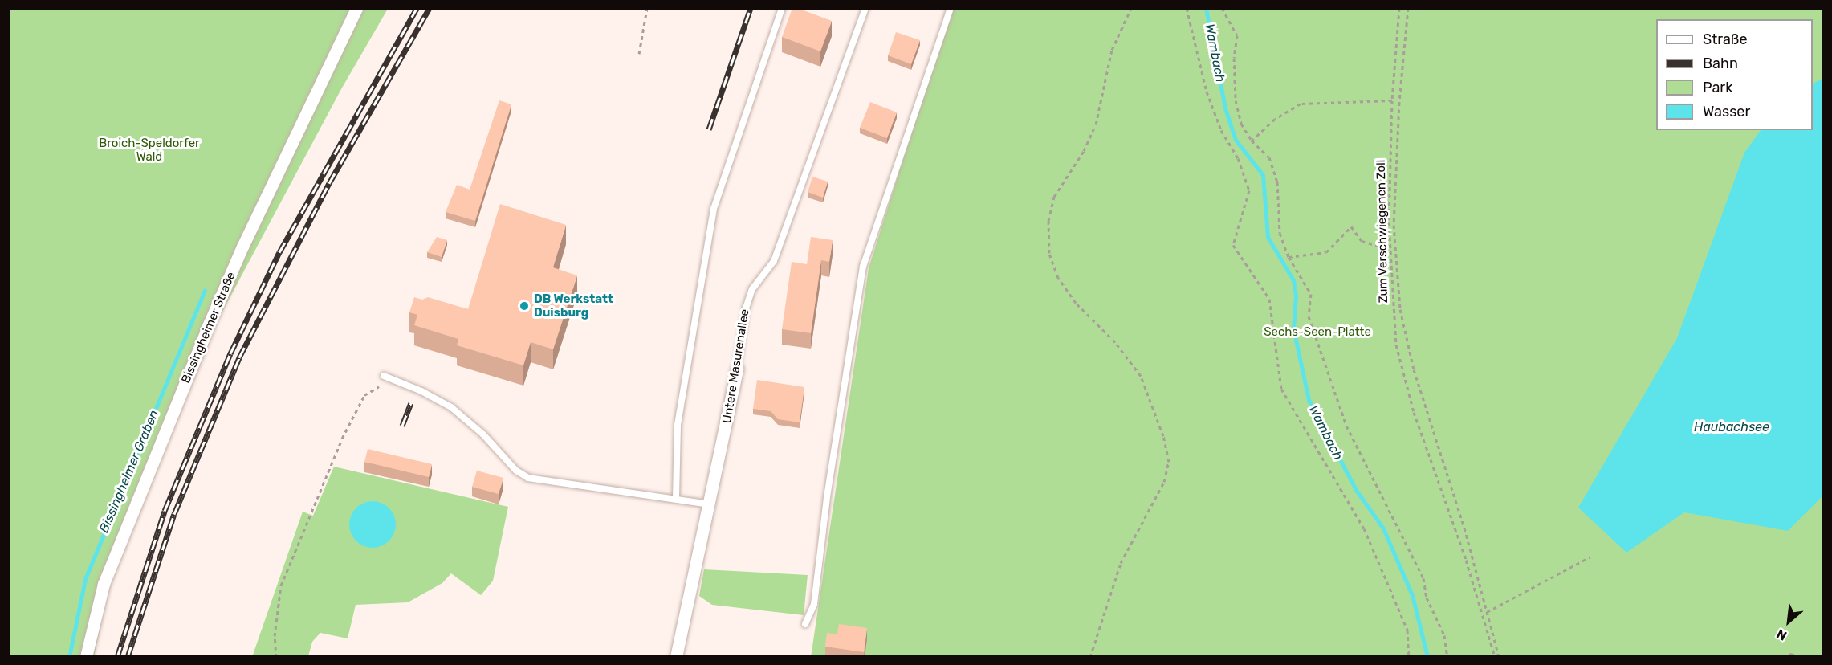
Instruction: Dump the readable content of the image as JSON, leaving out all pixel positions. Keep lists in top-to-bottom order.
{
  "streets": {
    "street": ["Bissingheimer Straße", "Untere Masurenallee"],
    "path": ["Zum Verschwiegenen Zoll"]
  },
  "water": ["Wambach", "Haubachsee", "Bissingheimer Graben"],
  "parks": ["Broich-Speldorfer Wald", "Sechs-Seen-Platte"],
  "places": ["DB Werkstatt Duisburg"],
  "legend": [
    "Straße",
    "Bahn",
    "Park",
    "Wasser"
  ],
  "north": "bottom left"
}
